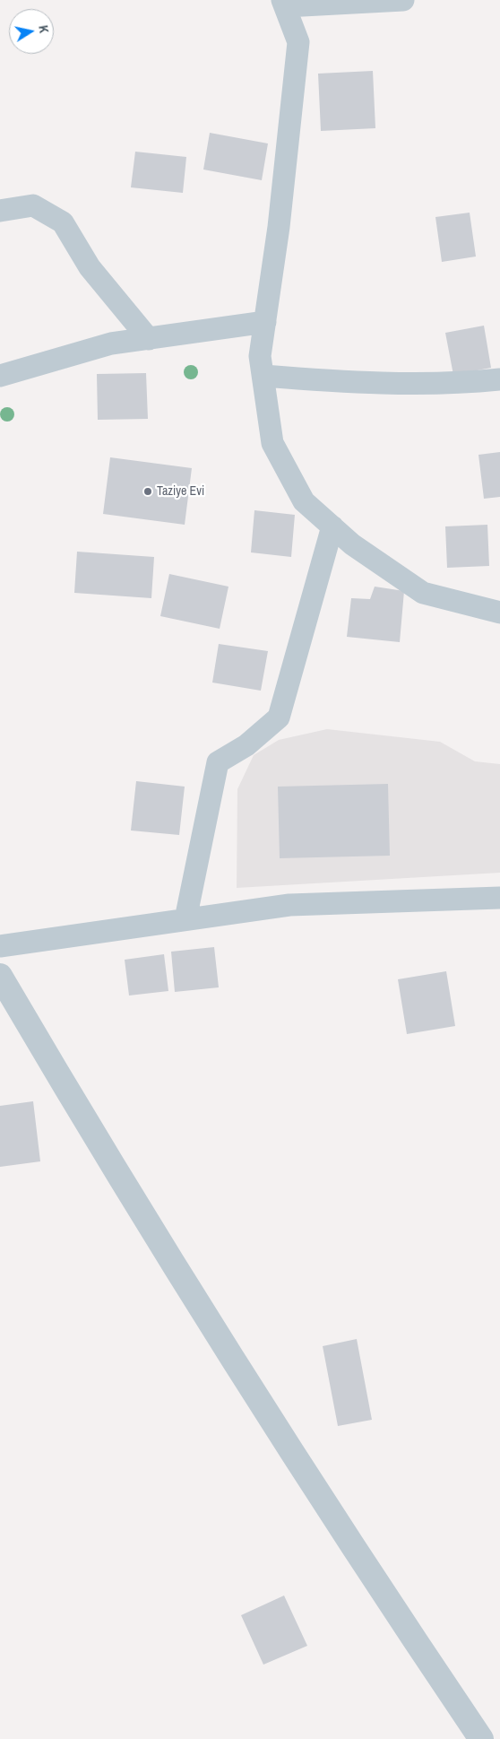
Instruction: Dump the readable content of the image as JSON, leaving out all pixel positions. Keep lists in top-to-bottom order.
{
  "places": ["Taziye Evi"],
  "north": "right"
}
